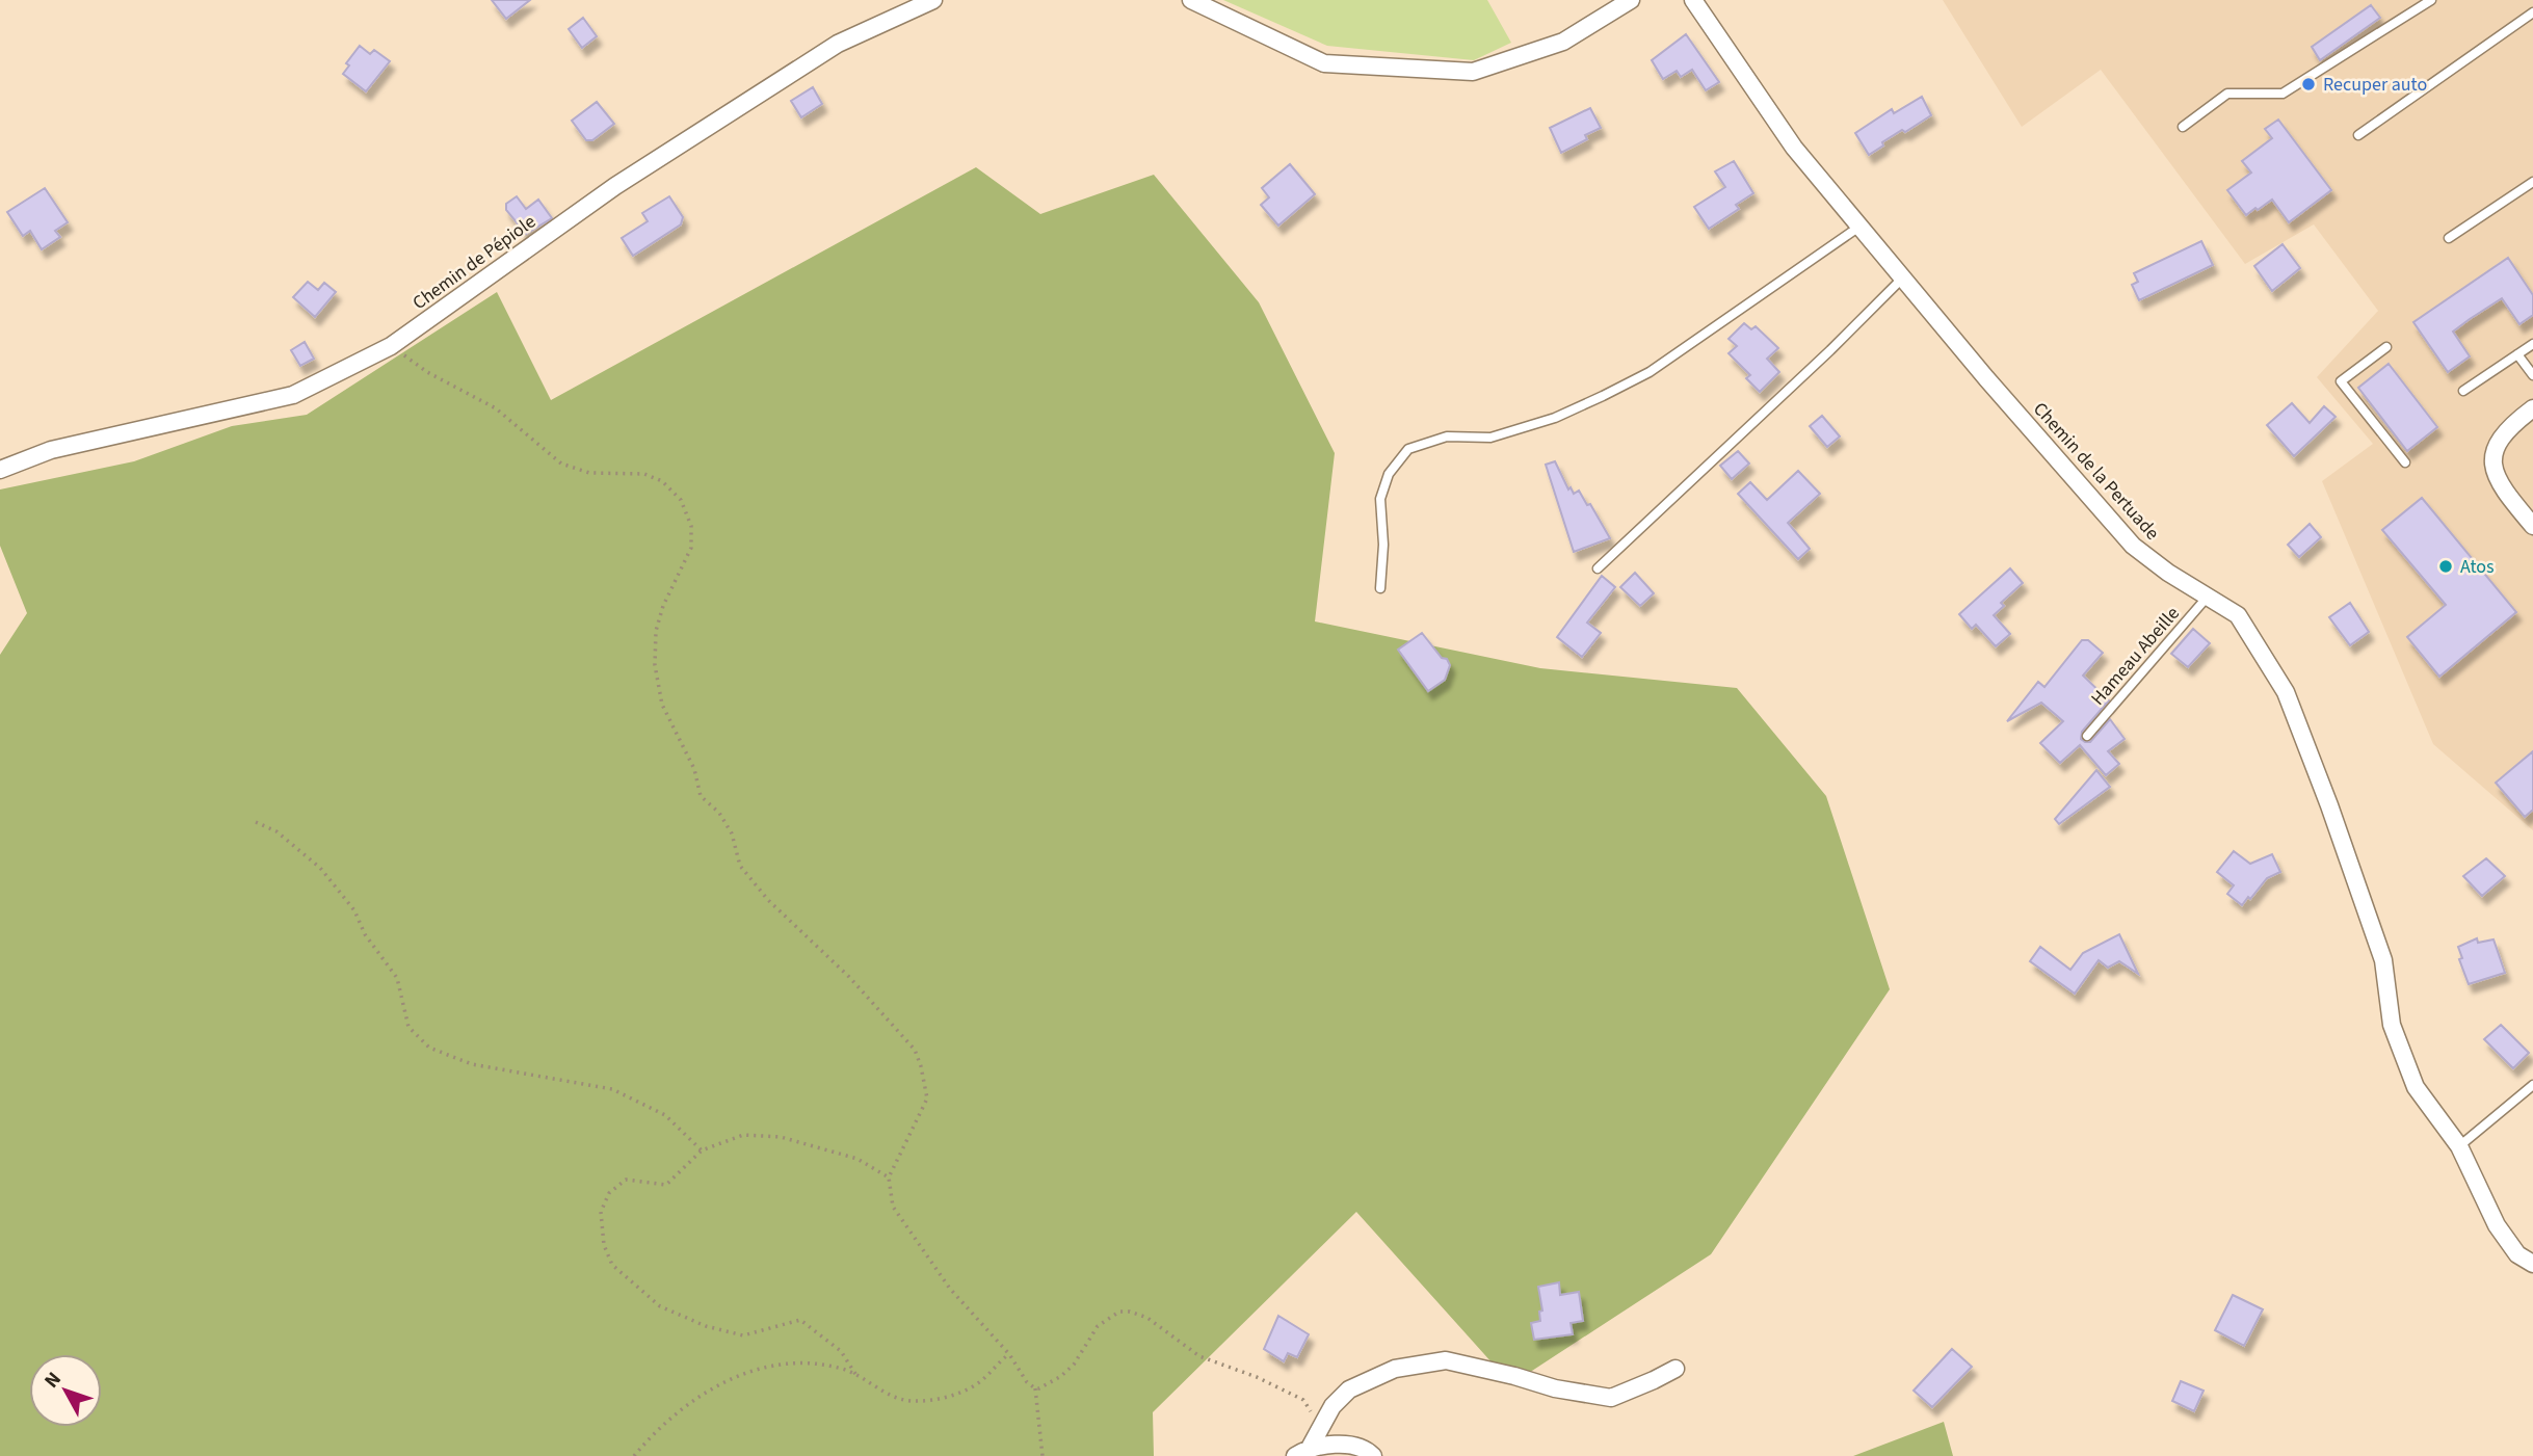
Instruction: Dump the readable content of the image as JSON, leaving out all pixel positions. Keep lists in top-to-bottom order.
{
  "streets": {
    "street": ["Chemin de Pépiole", "Chemin de la Pertuade"],
    "lane": ["Hameau Abeille"]
  },
  "crossings": [
    ["Chemin de la Pertuade", "Hameau Abeille"]
  ],
  "places": ["Recuper auto", "Atos"],
  "north": "top left"
}
